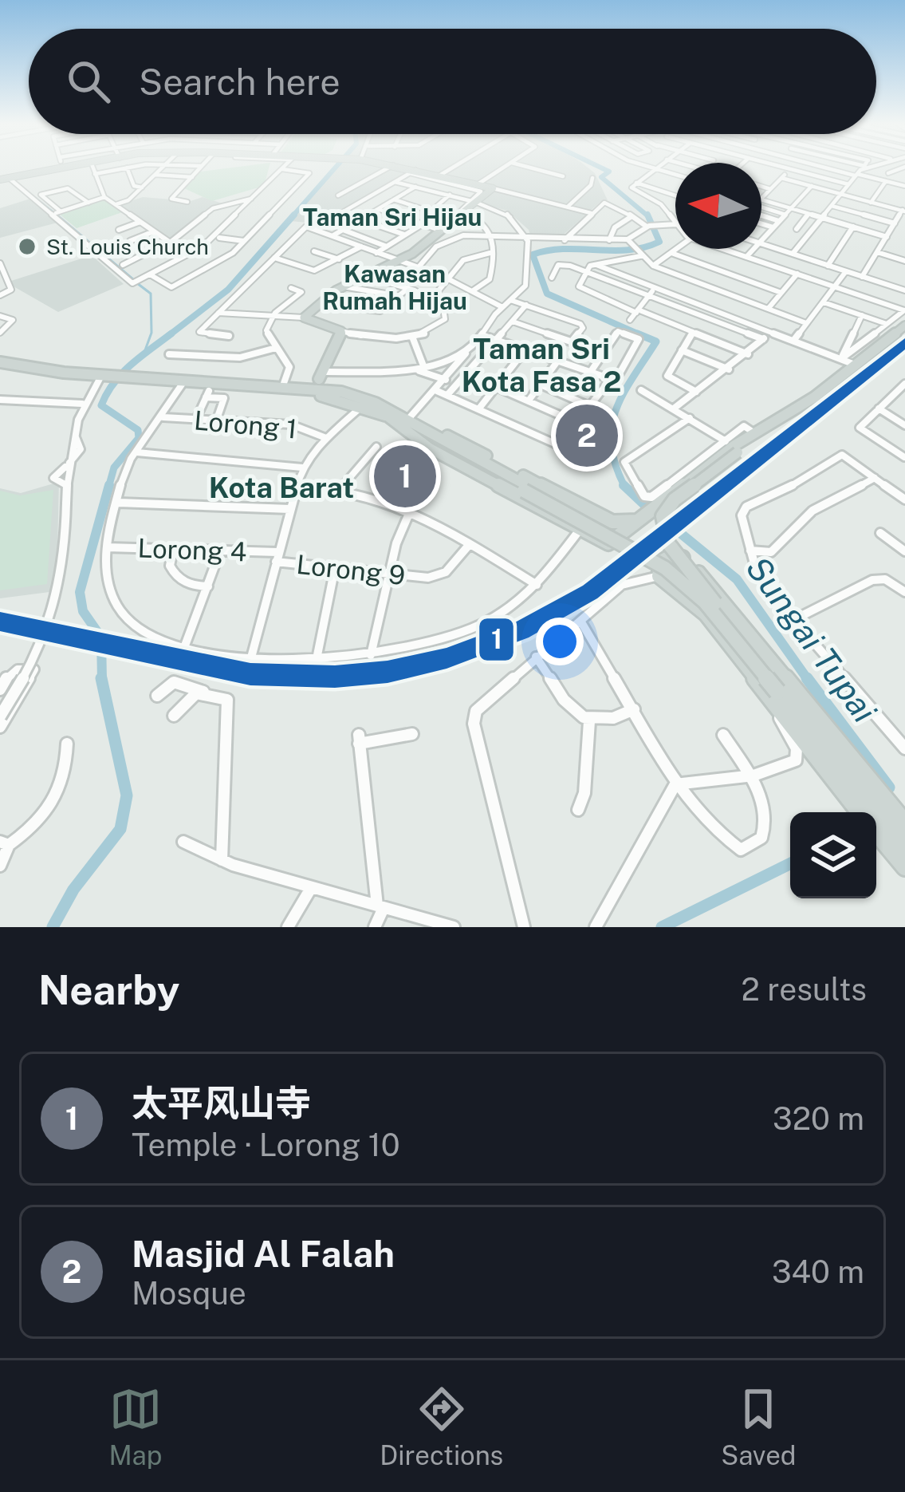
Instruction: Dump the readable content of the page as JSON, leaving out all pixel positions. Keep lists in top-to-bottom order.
{
  "streets": {
    "street": ["Lorong 1", "Lorong 4", "Lorong 9"]
  },
  "crossings": [
    ["Lorong 4", "Lorong 9"]
  ],
  "districts": [
    "Taman Sri Hijau",
    "Kawasan Rumah Hijau",
    "Taman Sri Kota Fasa 2",
    "Kota Barat"
  ],
  "water": ["Sungai Tupai"],
  "places": ["St. Louis Church"],
  "lines": ["rail line 1"],
  "north": "left",
  "page": {
    "search": "Search here",
    "pins": ["2", "1"],
    "heading": ["Nearby", "2 results"],
    "list": [
      {
        "mark": "1",
        "name": "太平风山寺",
        "note": "Temple · Lorong 10",
        "value": "320 m"
      },
      {
        "mark": "2",
        "name": "Masjid Al Falah",
        "note": "Mosque",
        "value": "340 m"
      }
    ],
    "nav": ["Map", "Directions", "Saved"]
  }
}
